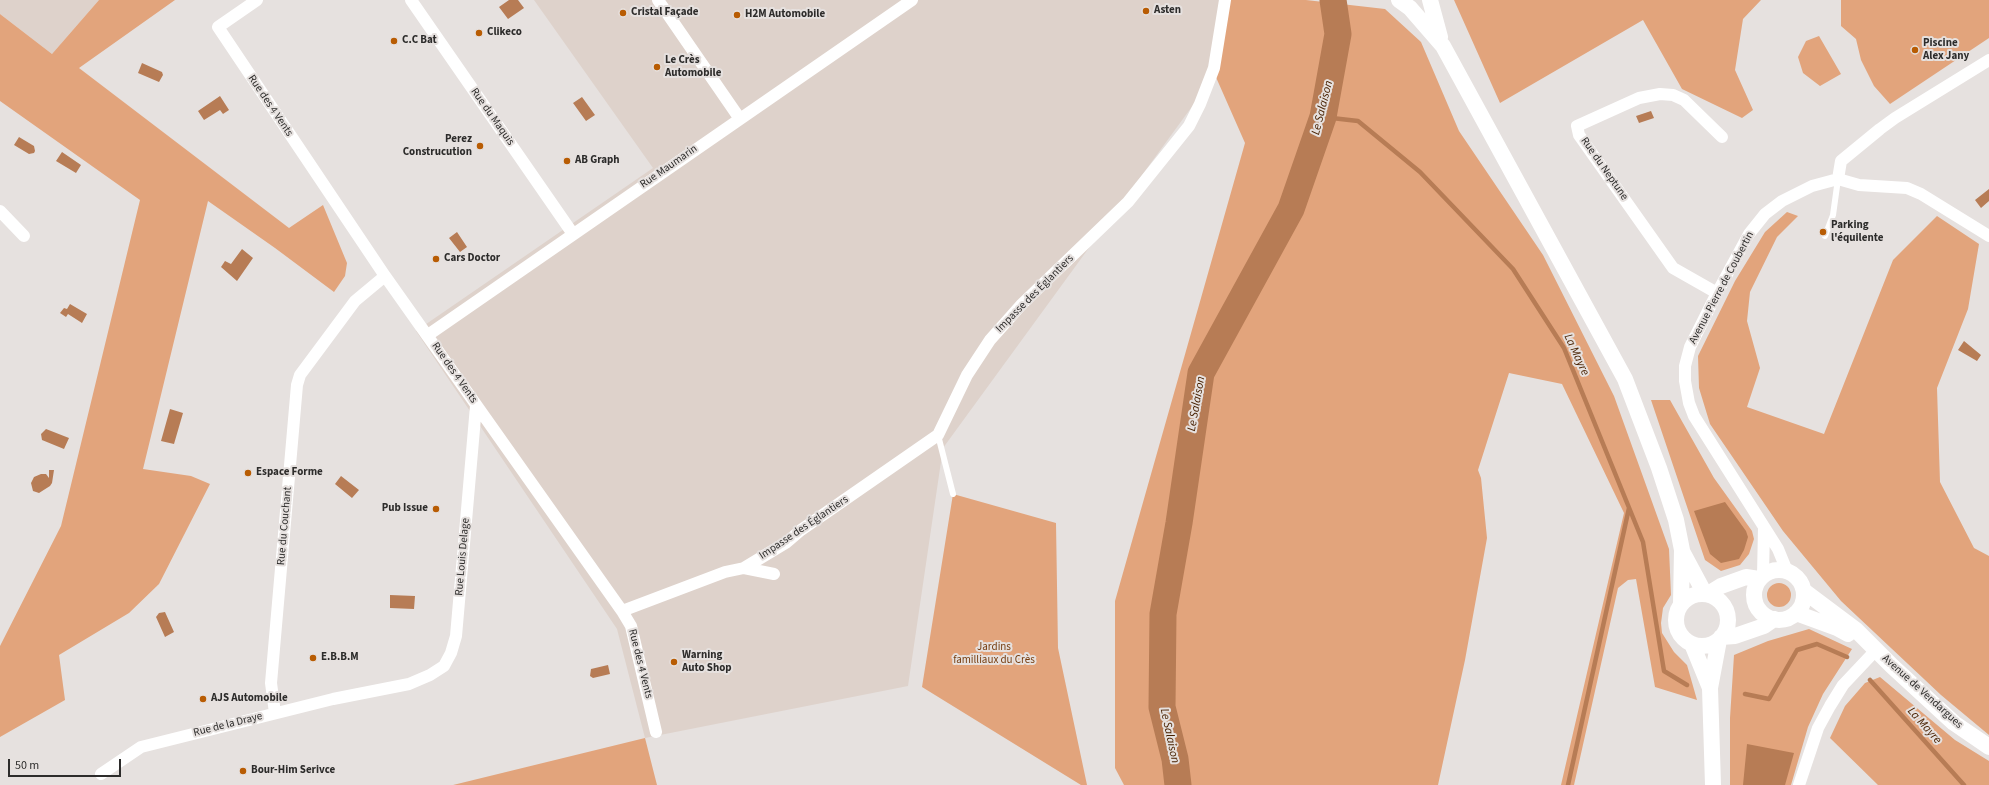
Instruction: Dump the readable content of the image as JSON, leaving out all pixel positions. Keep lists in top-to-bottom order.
{
  "streets": {
    "main road": ["Avenue de Vendargues"],
    "street": [
      "Rue des 4 Vents",
      "Rue du Maquis",
      "Rue Maumarin",
      "Rue du Neptune",
      "Avenue Pierre de Coubertin",
      "Impasse des Églantiers",
      "Rue du Couchant",
      "Rue Louis Delage",
      "Rue de la Draye"
    ]
  },
  "crossings": [
    ["Rue des 4 Vents", "Rue Maumarin"],
    ["Rue des 4 Vents", "Impasse des Églantiers"],
    ["Rue des 4 Vents", "Rue du Couchant"],
    ["Rue des 4 Vents", "Rue Louis Delage"],
    ["Rue du Maquis", "Rue Maumarin"],
    ["Rue du Neptune", "Avenue Pierre de Coubertin"],
    ["Avenue Pierre de Coubertin", "Avenue de Vendargues"],
    ["Rue du Couchant", "Rue de la Draye"],
    ["Rue Louis Delage", "Rue de la Draye"]
  ],
  "water": ["Le Salaison", "La Mayre"],
  "parks": ["Jardins familliaux du Crès"],
  "places": [
    "Asten",
    "Cristal Façade",
    "H2M Automobile",
    "Clikeco",
    "C.C Bat",
    "Piscine Alex Jany",
    "Le Crès Automobile",
    "Perez Construcution",
    "AB Graph",
    "Parking l'équilente",
    "Cars Doctor",
    "Espace Forme",
    "Pub Issue",
    "E.B.B.M",
    "Warning Auto Shop",
    "AJS Automobile",
    "Bour-Him Serivce"
  ],
  "scale_bar": "50 m"
}
